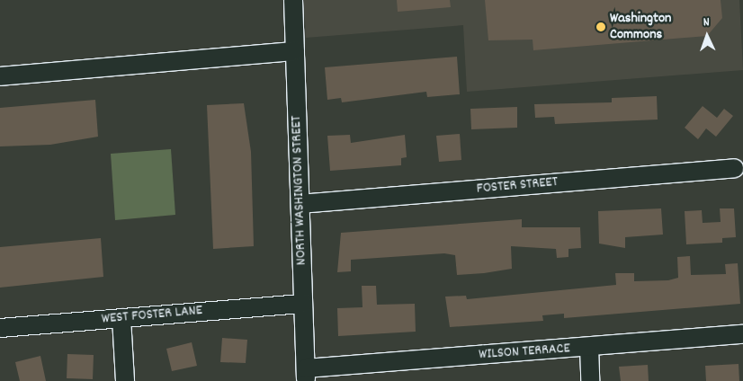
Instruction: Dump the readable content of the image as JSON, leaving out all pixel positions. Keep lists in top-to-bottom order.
{
  "streets": {
    "street": [
      "FOSTER STREET",
      "NORTH WASHINGTON STREET",
      "WEST FOSTER LANE",
      "WILSON TERRACE"
    ]
  },
  "crossings": [
    ["FOSTER STREET", "NORTH WASHINGTON STREET"],
    ["NORTH WASHINGTON STREET", "WEST FOSTER LANE"],
    ["NORTH WASHINGTON STREET", "WILSON TERRACE"]
  ],
  "places": ["Washington Commons"],
  "north": "top"
}
